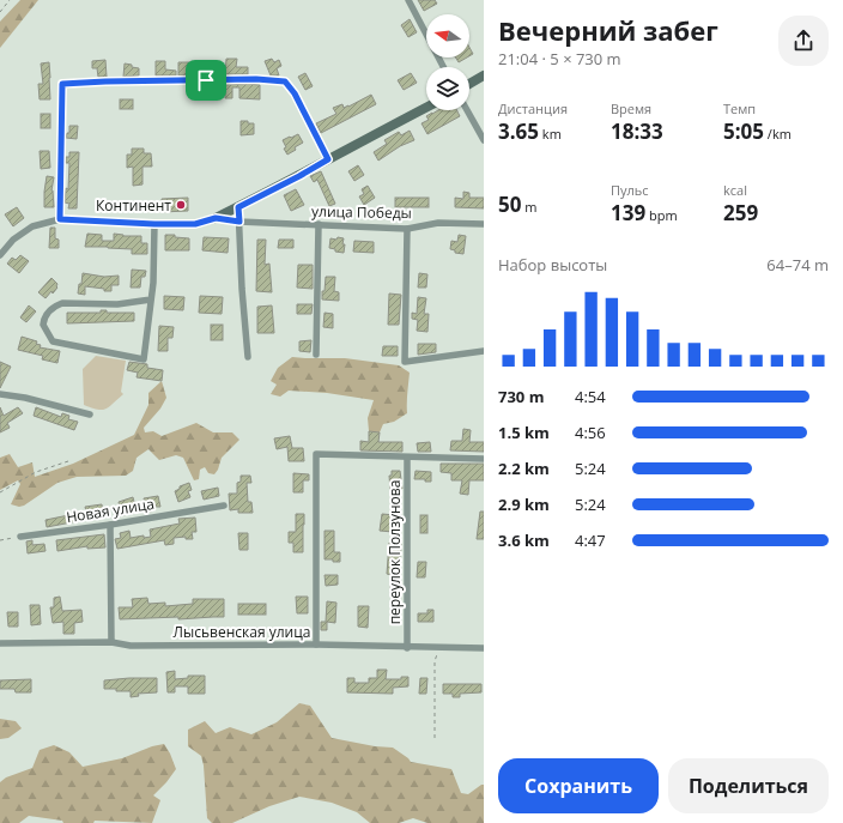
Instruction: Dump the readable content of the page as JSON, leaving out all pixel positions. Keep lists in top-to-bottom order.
{
  "streets": {
    "street": [
      "улица Победы",
      "Новая улица",
      "переулок Ползунова",
      "Лысьвенская улица"
    ]
  },
  "crossings": [
    ["переулок Ползунова", "Лысьвенская улица"]
  ],
  "places": ["Континент"],
  "north": "left",
  "page": {
    "heading": ["Вечерний забег", "21:04 · 5 × 730 m"],
    "stats": [
      ["Дистанция", "3.65 km"],
      ["Время", "18:33"],
      ["Темп", "5:05 /km"],
      ["50 m"],
      ["Пульс", "139 bpm"],
      ["kcal", "259"]
    ],
    "chart": ["Набор высоты", "64–74 m"],
    "list": [
      {
        "name": "730 m",
        "note": "4:54"
      },
      {
        "name": "1.5 km",
        "note": "4:56"
      },
      {
        "name": "2.2 km",
        "note": "5:24"
      },
      {
        "name": "2.9 km",
        "note": "5:24"
      },
      {
        "name": "3.6 km",
        "note": "4:47"
      }
    ],
    "buttons": ["Сохранить", "Поделиться"]
  }
}
